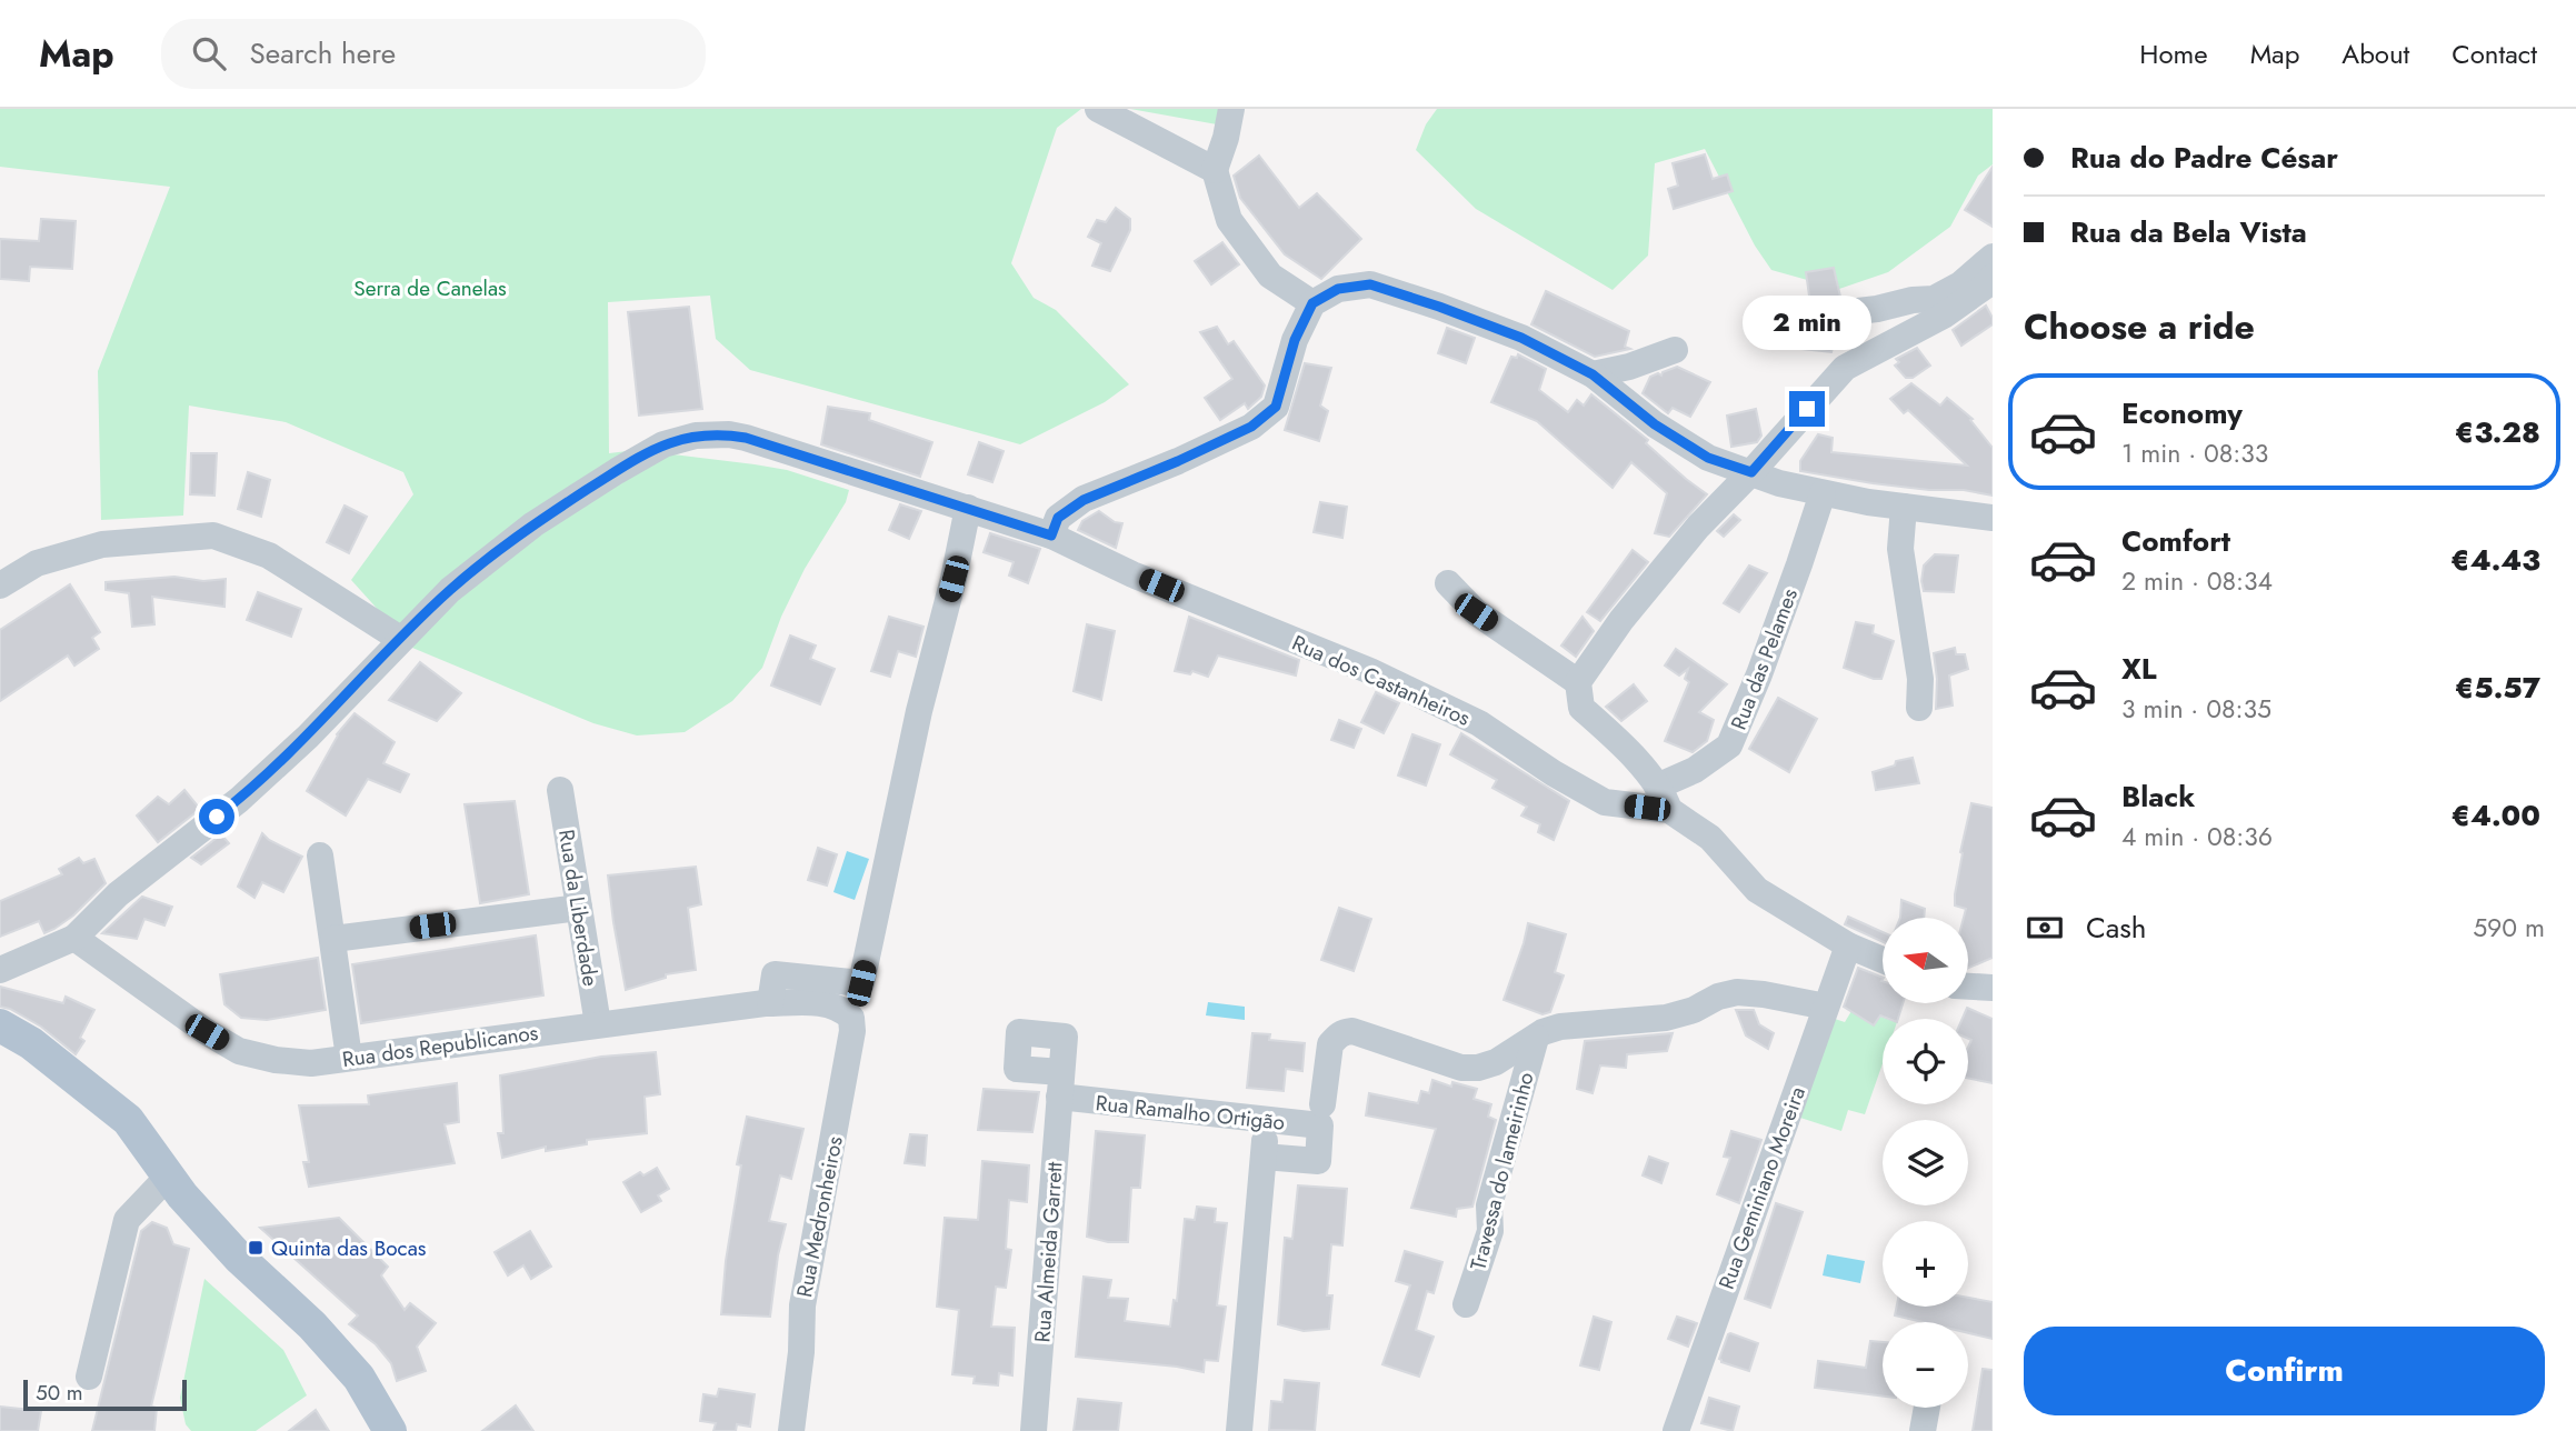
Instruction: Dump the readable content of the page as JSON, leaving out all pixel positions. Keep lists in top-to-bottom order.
{
  "streets": {
    "street": [
      "Rua das Pelames",
      "Rua dos Castanheiros",
      "Rua da Liberdade",
      "Rua dos Republicanos",
      "Rua Ramalho Ortigão",
      "Travessa do lameirinho",
      "Rua Geminiano Moreira",
      "Rua Medronheiros",
      "Rua Almeida Garrett"
    ]
  },
  "crossings": [
    ["Rua das Pelames", "Rua dos Castanheiros"],
    ["Rua dos Castanheiros", "Rua dos Republicanos"],
    ["Rua dos Castanheiros", "Rua Geminiano Moreira"],
    ["Rua da Liberdade", "Rua dos Republicanos"],
    ["Rua dos Republicanos", "Rua Medronheiros"],
    ["Rua Ramalho Ortigão", "Rua Almeida Garrett"]
  ],
  "parks": ["Serra de Canelas"],
  "places": {
    "transit": ["Quinta das Bocas"]
  },
  "scale_bar": "50 m",
  "north": "left",
  "page": {
    "header": "Map",
    "search": "Search here",
    "nav": [
      "Home",
      "Map",
      "About",
      "Contact"
    ],
    "banner": ["Rua do Padre César", "Rua da Bela Vista"],
    "heading": "Choose a ride",
    "bubble": "2 min",
    "list": [
      {
        "name": "Economy",
        "note": "1 min · 08:33",
        "value": "€3.28"
      },
      {
        "name": "Comfort",
        "note": "2 min · 08:34",
        "value": "€4.43"
      },
      {
        "name": "XL",
        "note": "3 min · 08:35",
        "value": "€5.57"
      },
      {
        "name": "Black",
        "note": "4 min · 08:36",
        "value": "€4.00"
      }
    ],
    "pay": ["Cash", "590 m"],
    "map_buttons": ["+", "−"],
    "buttons": "Confirm",
    "scale": "50 m"
  }
}
